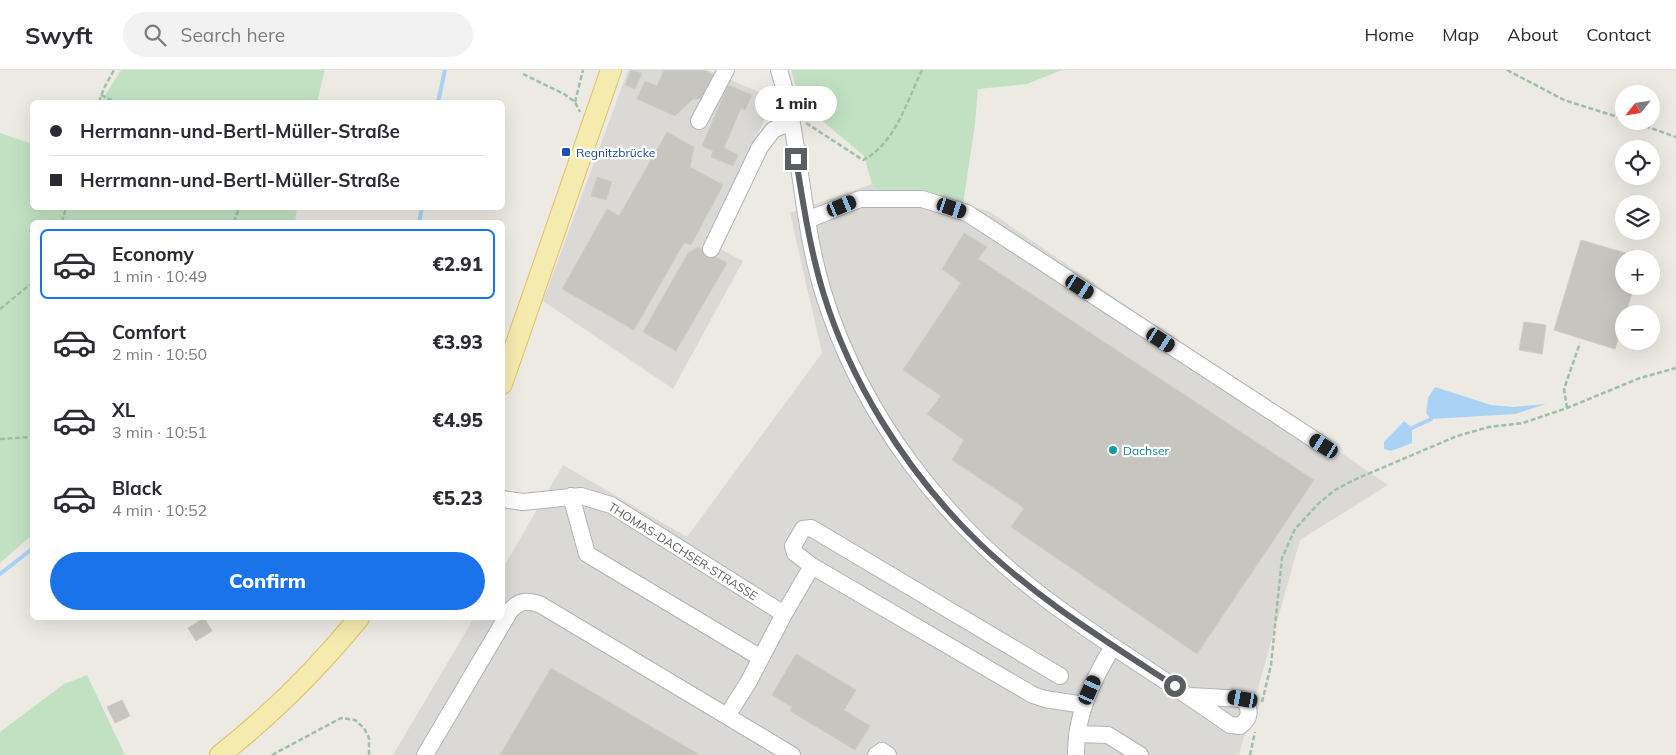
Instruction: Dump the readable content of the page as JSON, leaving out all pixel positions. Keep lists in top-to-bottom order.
{
  "streets": {
    "street": ["THOMAS-DACHSER-STRASSE"]
  },
  "places": {
    "transit": ["Regnitzbrücke"],
    "other": ["Dachser"]
  },
  "north": "bottom left",
  "page": {
    "header": "Swyft",
    "search": "Search here",
    "nav": [
      "Home",
      "Map",
      "About",
      "Contact"
    ],
    "map_buttons": ["+", "−"],
    "bubble": "1 min",
    "banner": ["Herrmann-und-Bertl-Müller-Straße", "Herrmann-und-Bertl-Müller-Straße"],
    "list": [
      {
        "name": "Economy",
        "note": "1 min · 10:49",
        "value": "€2.91"
      },
      {
        "name": "Comfort",
        "note": "2 min · 10:50",
        "value": "€3.93"
      },
      {
        "name": "XL",
        "note": "3 min · 10:51",
        "value": "€4.95"
      },
      {
        "name": "Black",
        "note": "4 min · 10:52",
        "value": "€5.23"
      }
    ],
    "buttons": "Confirm"
  }
}
